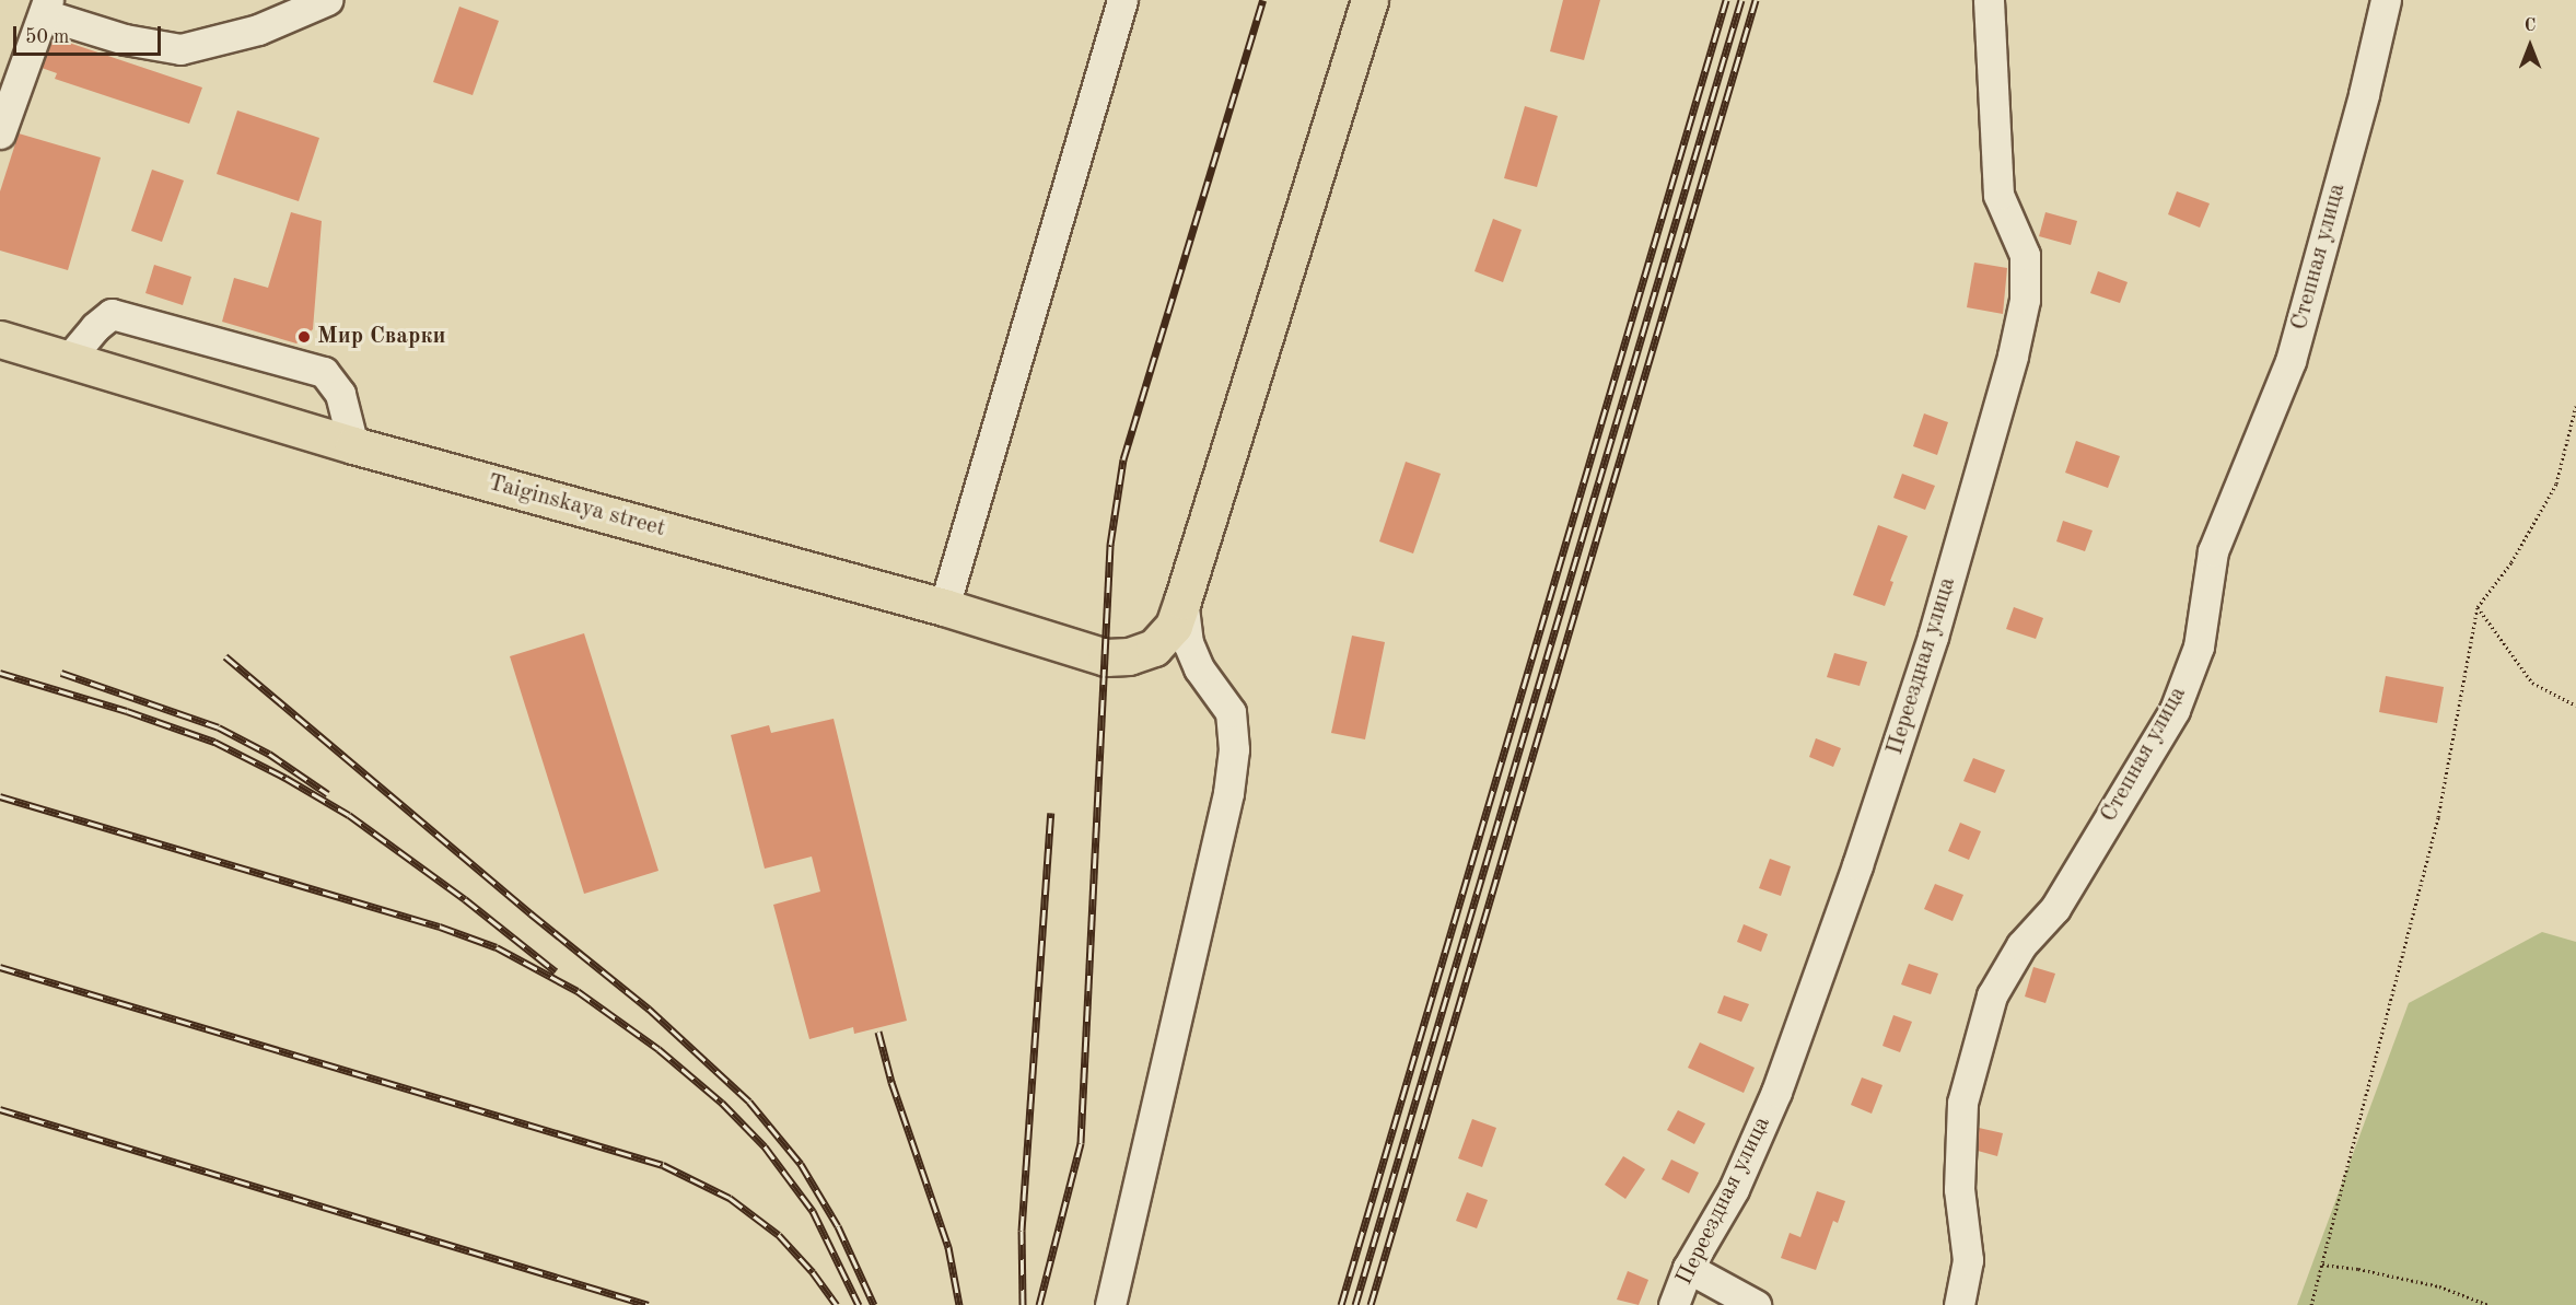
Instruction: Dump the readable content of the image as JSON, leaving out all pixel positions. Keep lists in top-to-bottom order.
{
  "streets": {
    "highway": ["Taiginskaya street"],
    "street": ["Степная улица", "Переездная улица"]
  },
  "places": ["Мир Сварки"],
  "scale_bar": "50 m",
  "north": "top"
}
